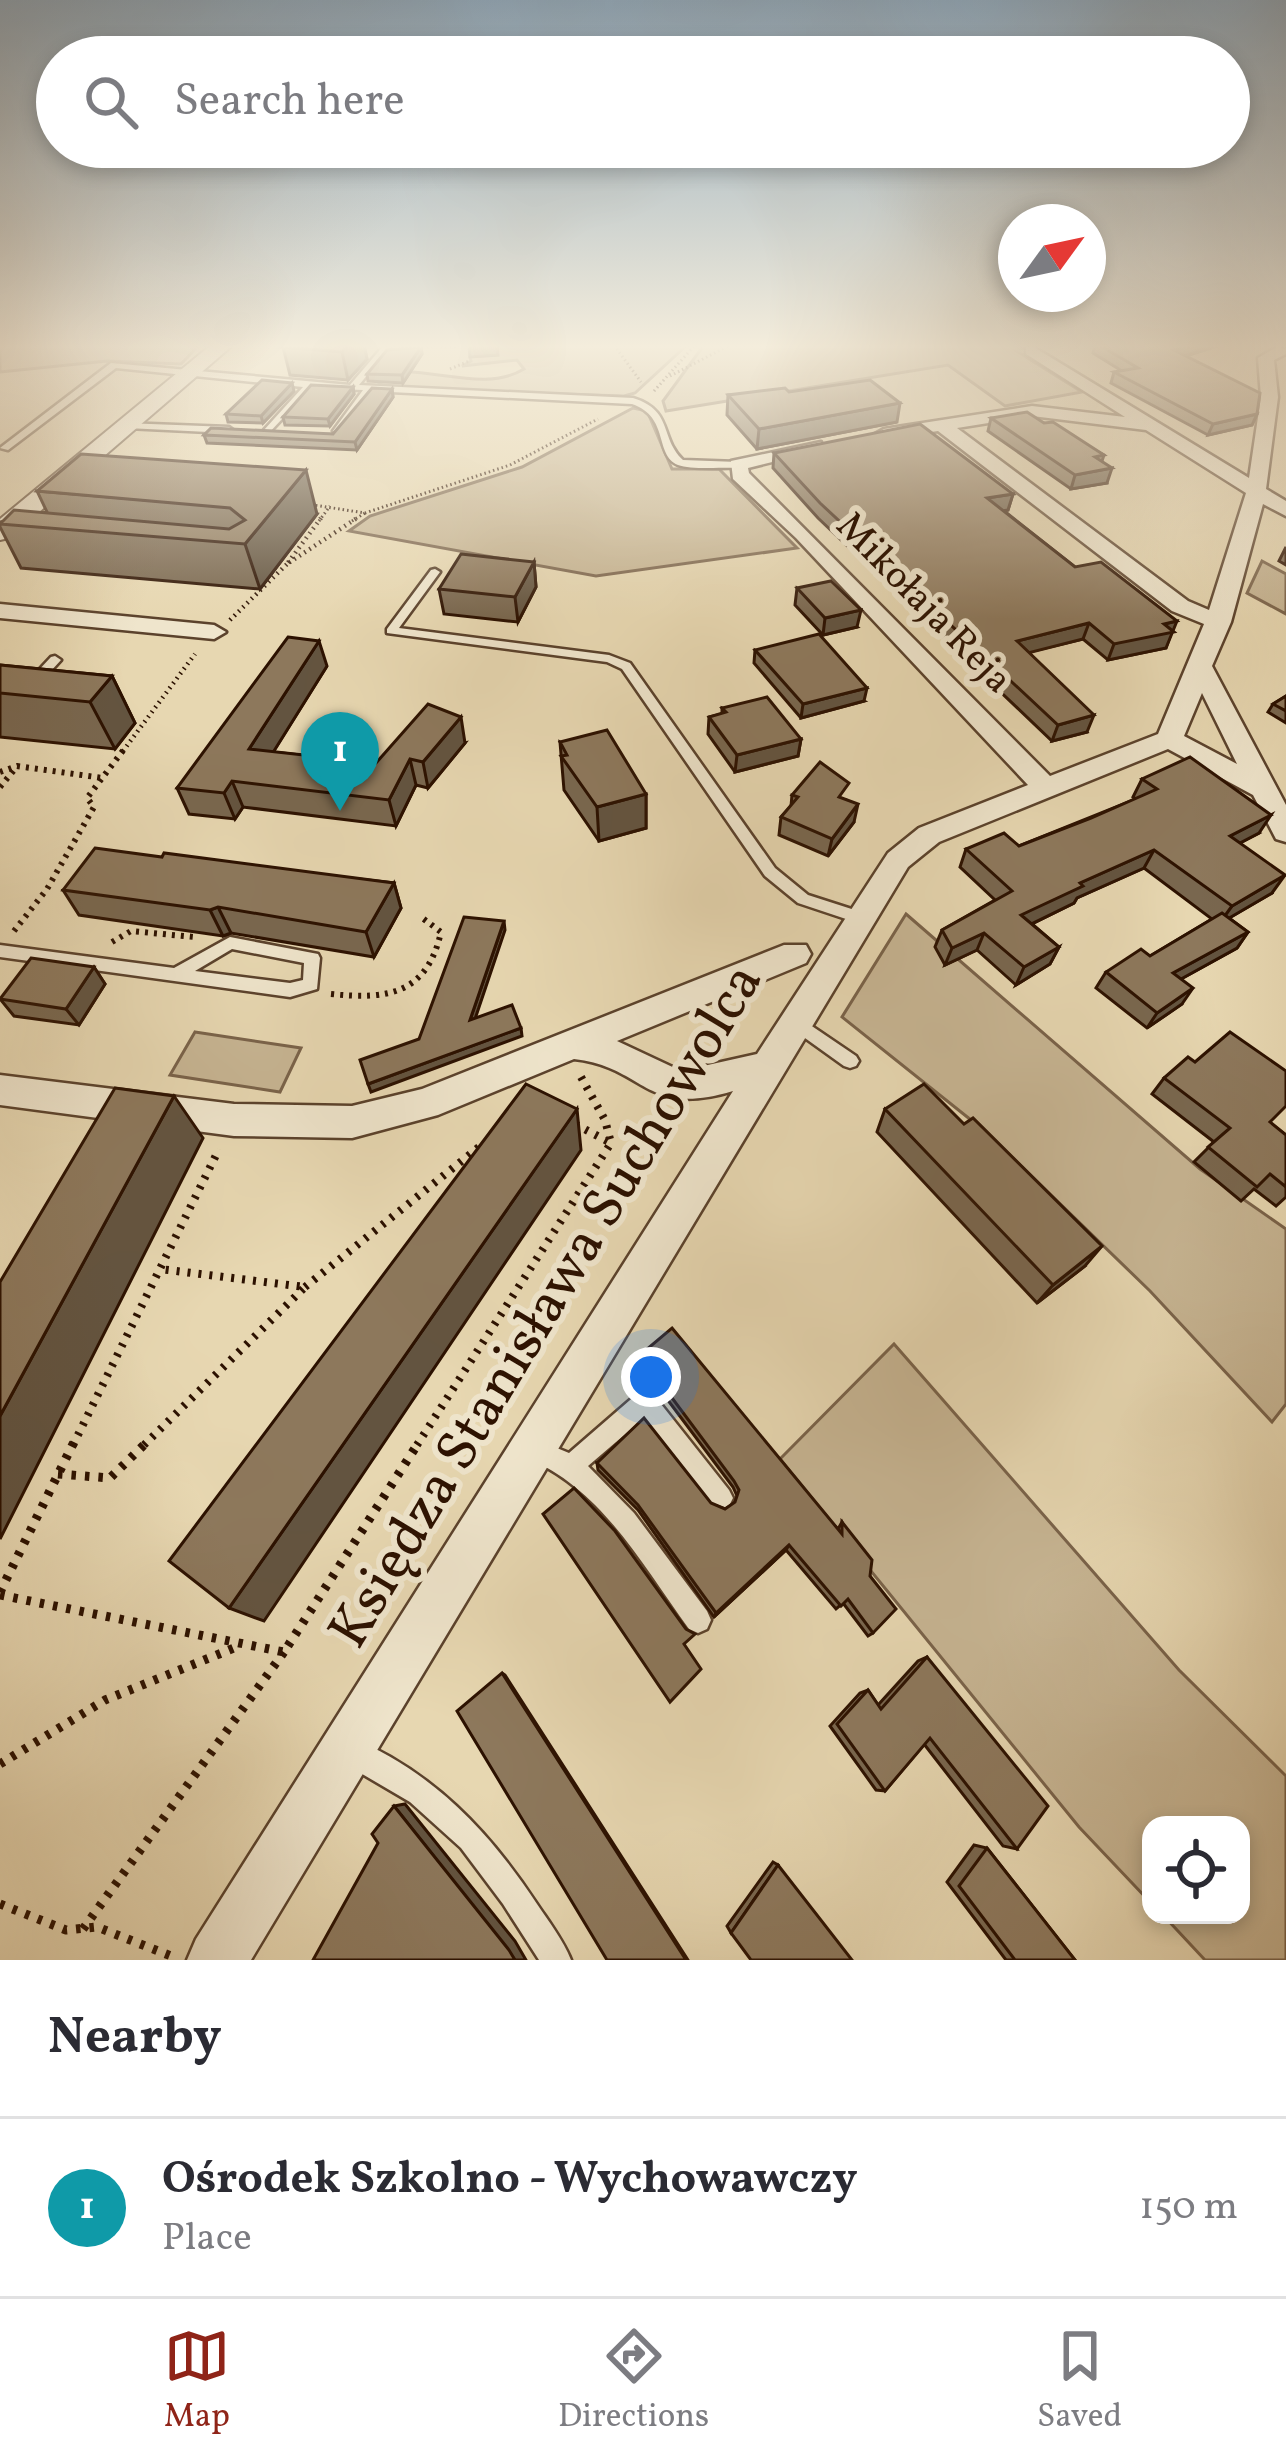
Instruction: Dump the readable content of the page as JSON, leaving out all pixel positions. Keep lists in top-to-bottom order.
{
  "streets": {
    "street": ["Mikołaja Reja", "Księdza Stanisława Suchowolca"]
  },
  "crossings": [
    ["Mikołaja Reja", "Księdza Stanisława Suchowolca"]
  ],
  "north": "top right",
  "page": {
    "search": "Search here",
    "pins": "1",
    "heading": "Nearby",
    "list": [
      {
        "mark": "1",
        "name": "Ośrodek Szkolno - Wychowawczy",
        "note": "Place",
        "value": "150 m"
      }
    ],
    "nav": ["Map", "Directions", "Saved"]
  }
}
